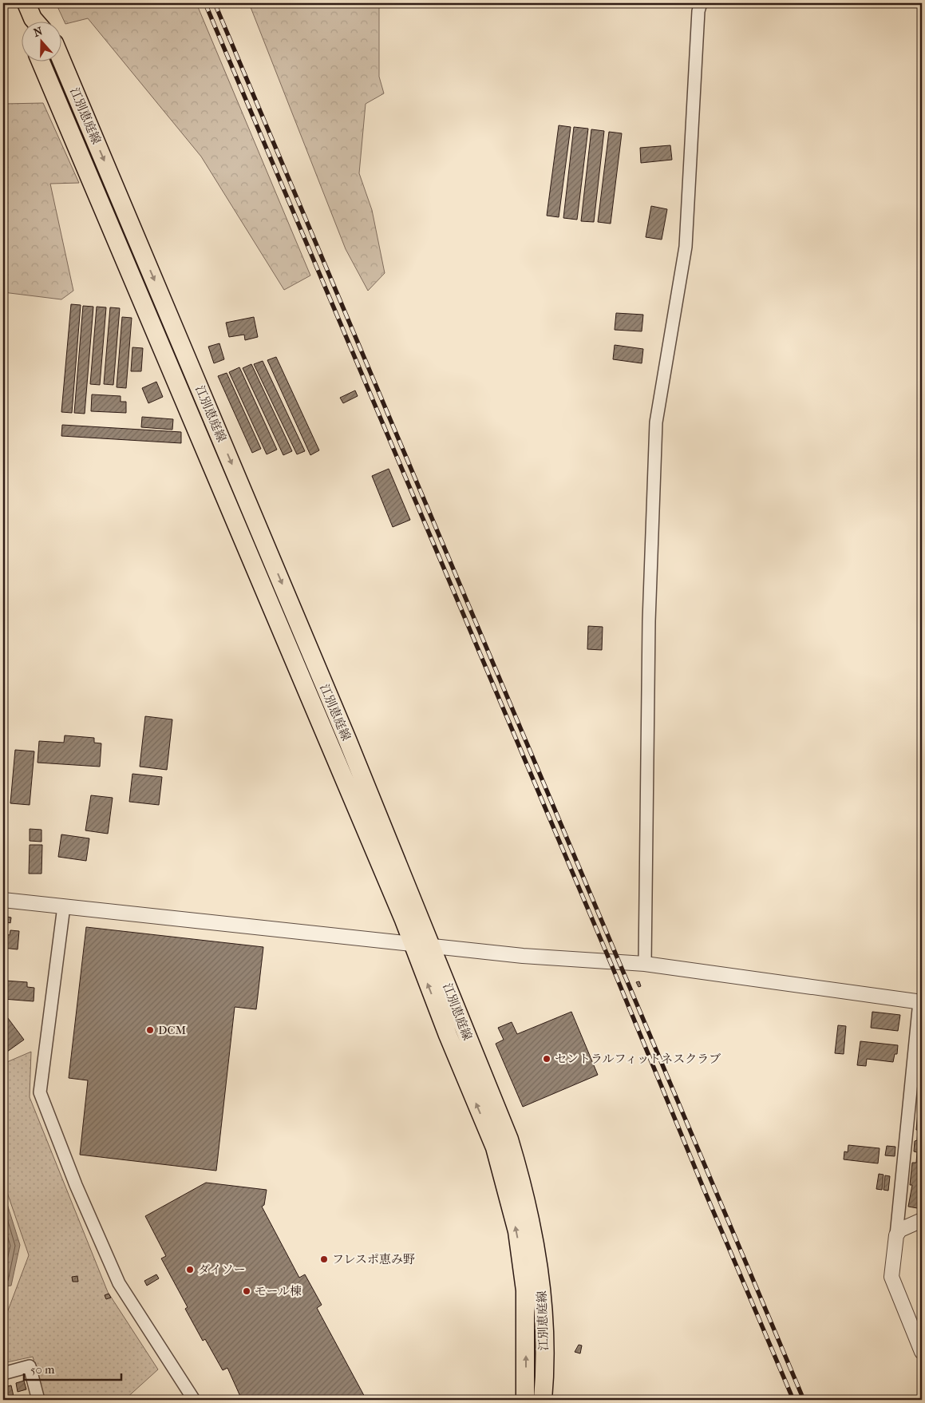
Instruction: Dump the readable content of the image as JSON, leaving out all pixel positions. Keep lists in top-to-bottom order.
{
  "streets": {
    "main road": ["江別恵庭線"]
  },
  "places": [
    "DCM",
    "セントラルフィットネスクラブ",
    "フレスポ恵み野",
    "ダイソー",
    "モール棟"
  ],
  "scale_bar": "50 m",
  "north": "top"
}
